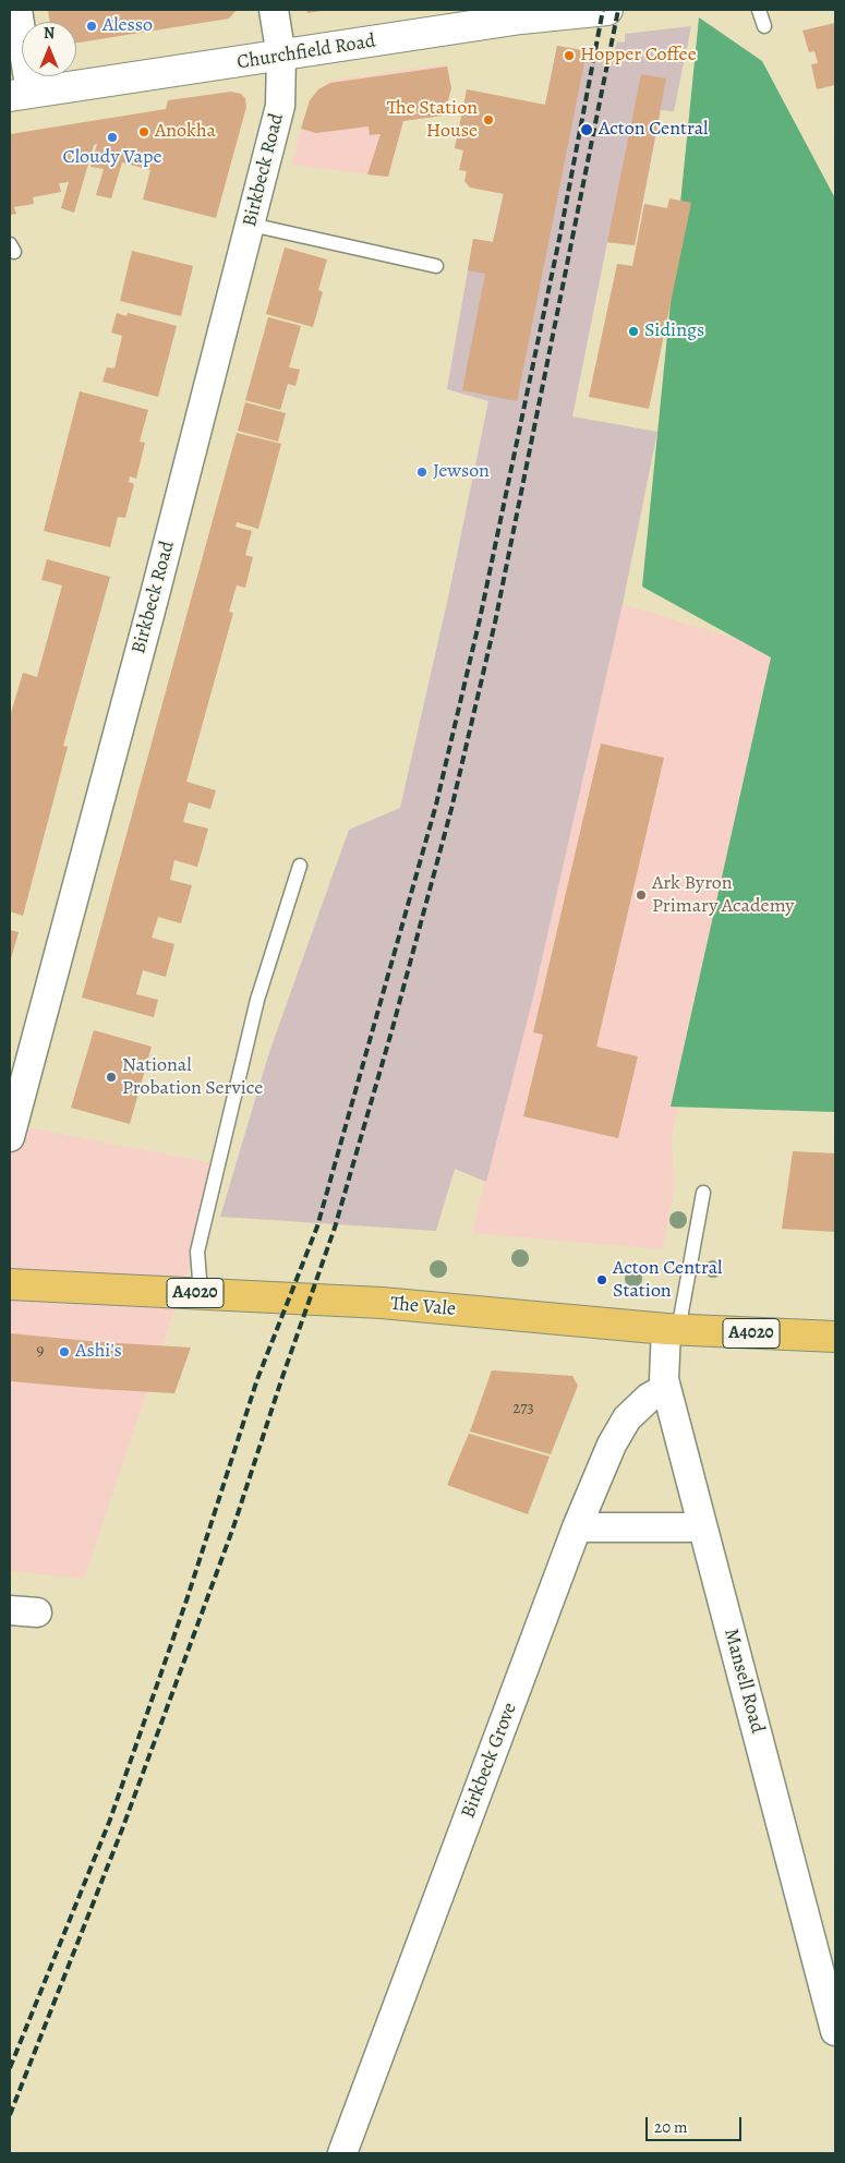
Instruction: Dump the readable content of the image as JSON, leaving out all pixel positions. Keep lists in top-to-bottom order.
{
  "streets": {
    "main road": ["A4020", "The Vale"],
    "street": [
      "Churchfield Road",
      "Birkbeck Road",
      "Mansell Road",
      "Birkbeck Grove"
    ]
  },
  "crossings": [
    ["Churchfield Road", "Birkbeck Road"],
    ["The Vale", "Mansell Road"],
    ["Mansell Road", "Birkbeck Grove"]
  ],
  "places": [
    "Alesso",
    "Hopper Coffee",
    "The Station House",
    "Acton Central",
    "Anokha",
    "Cloudy Vape",
    "Sidings",
    "Jewson",
    "Ark Byron Primary Academy",
    "National Probation Service",
    "Acton Central Station",
    "Ashi's"
  ],
  "house_numbers": ["9", "273"],
  "scale_bar": "20 m",
  "north": "top"
}
